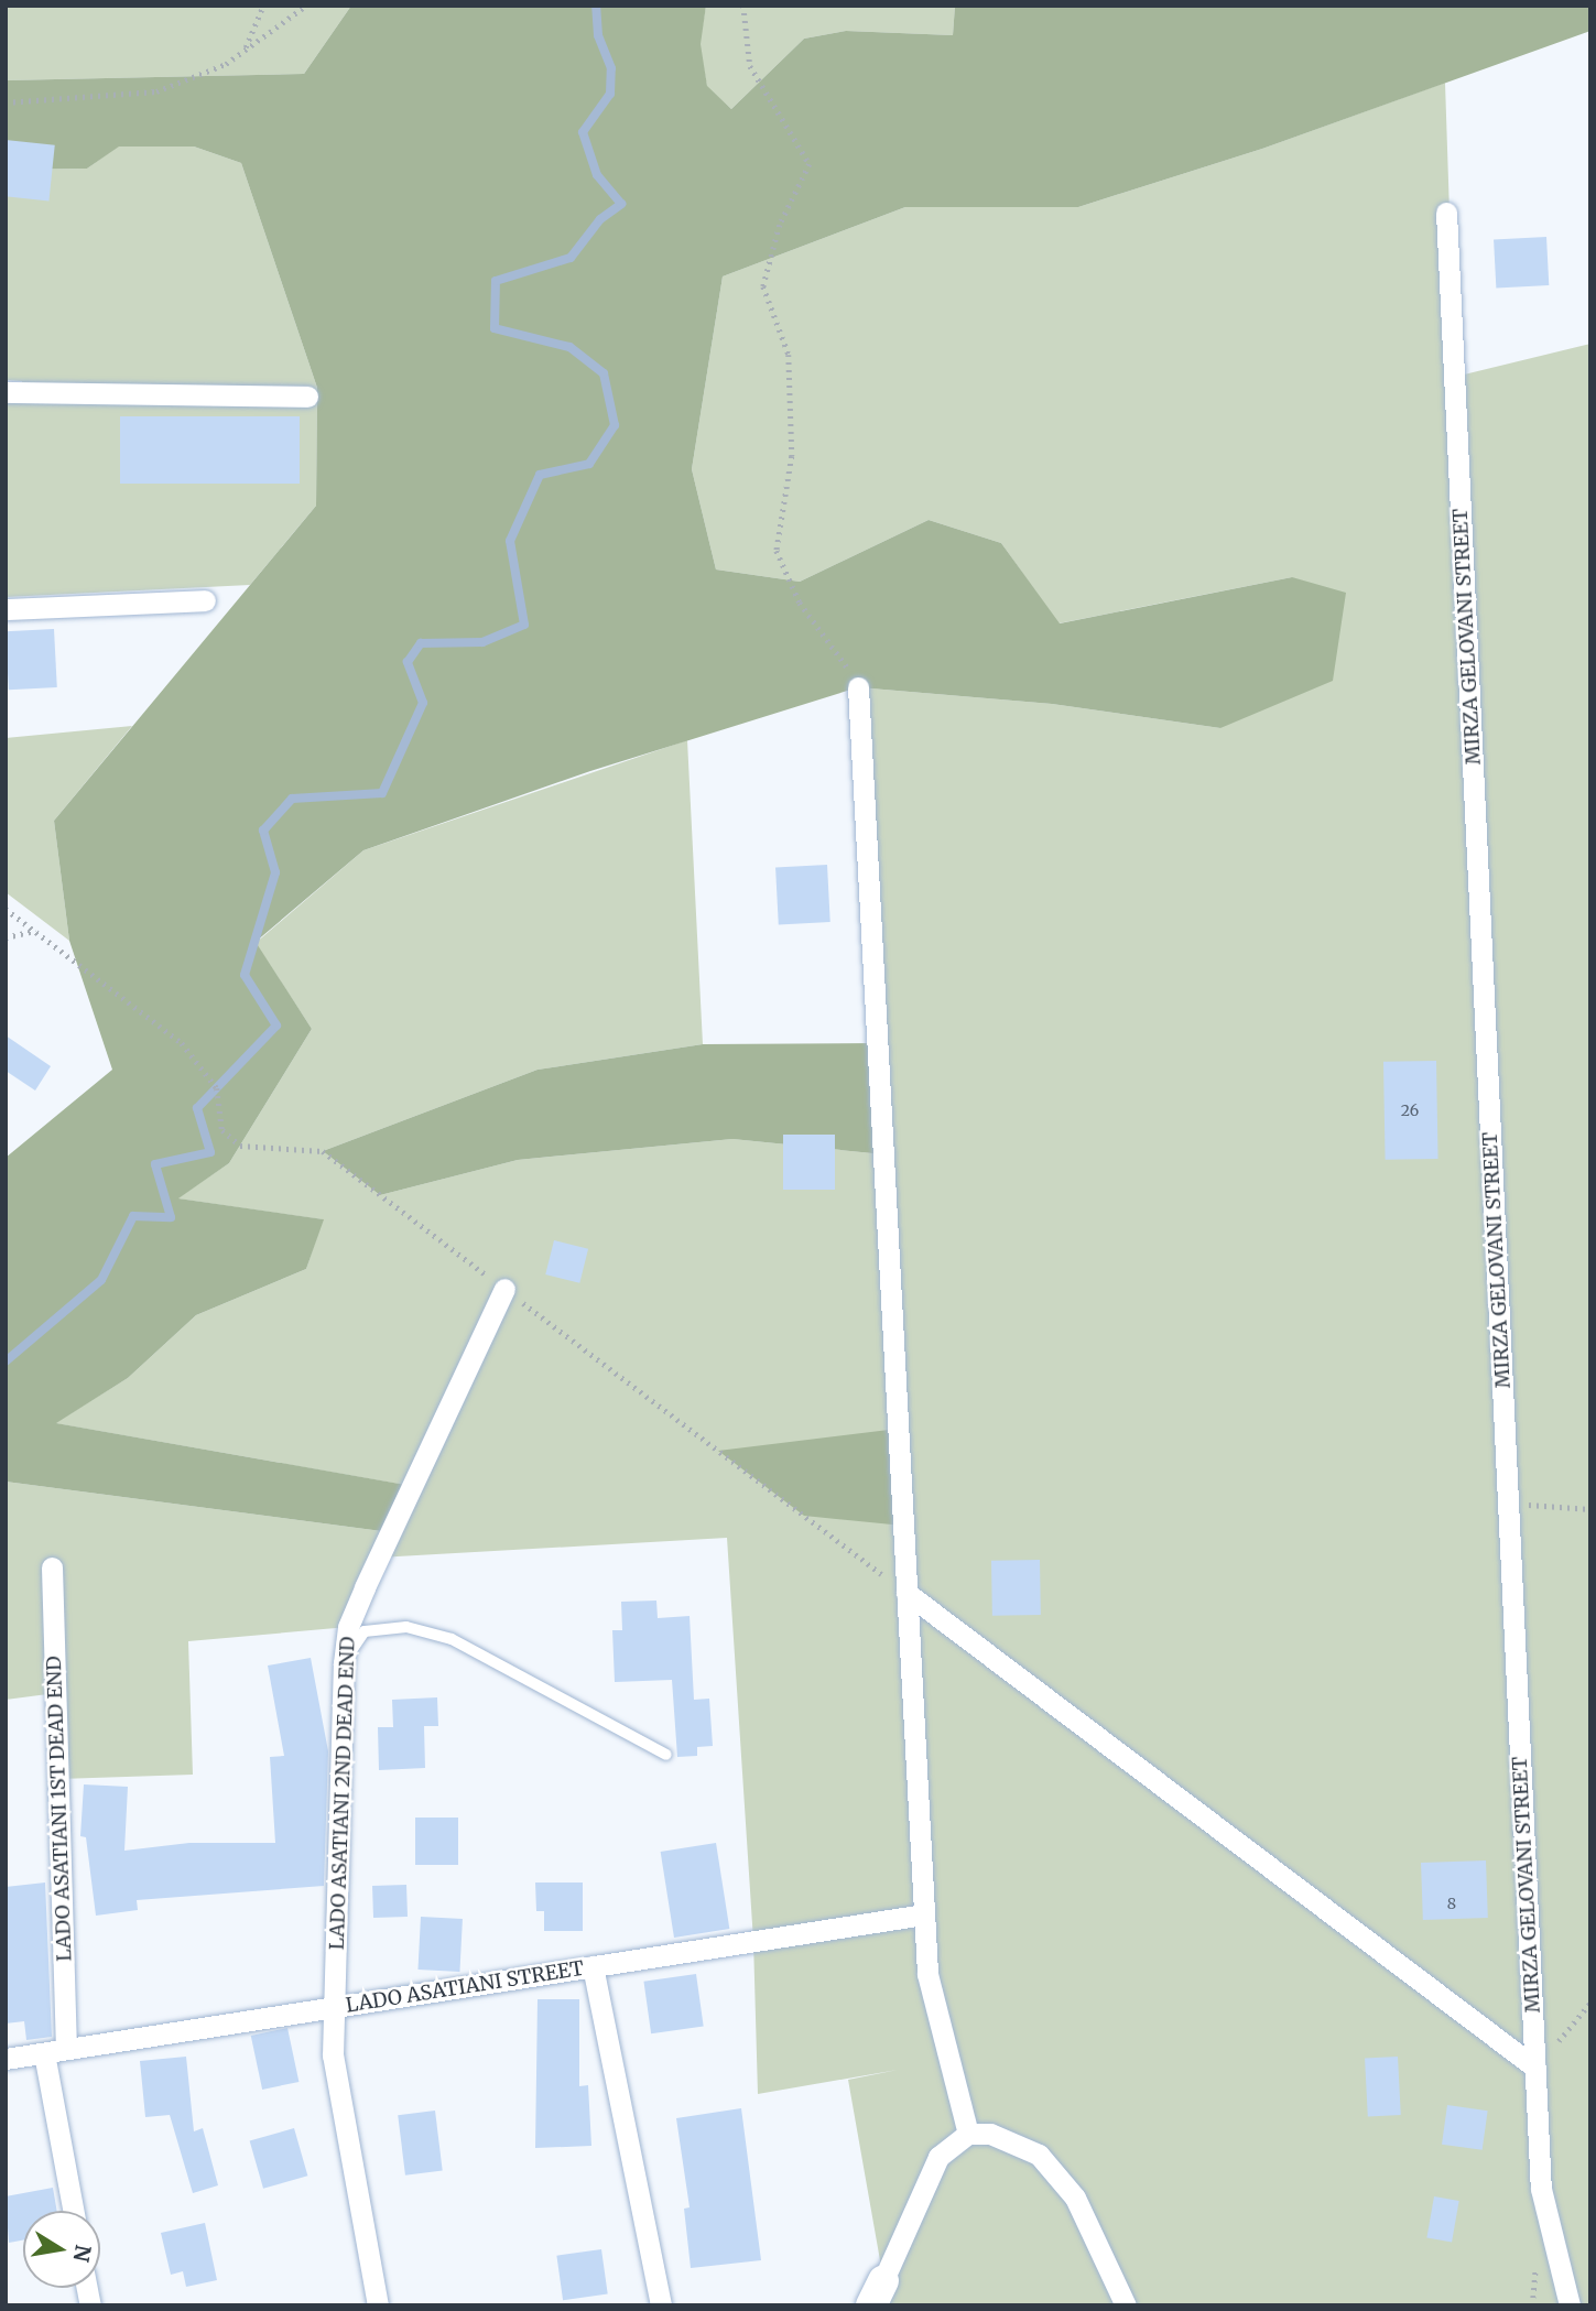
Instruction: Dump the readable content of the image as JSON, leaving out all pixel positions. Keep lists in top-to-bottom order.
{
  "streets": {
    "street": [
      "MIRZA GELOVANI STREET",
      "LADO ASATIANI 2ND DEAD END",
      "LADO ASATIANI 1ST DEAD END",
      "LADO ASATIANI STREET"
    ]
  },
  "crossings": [
    ["LADO ASATIANI 2ND DEAD END", "LADO ASATIANI STREET"],
    ["LADO ASATIANI 1ST DEAD END", "LADO ASATIANI STREET"]
  ],
  "house_numbers": ["26", "8"],
  "north": "right"
}
